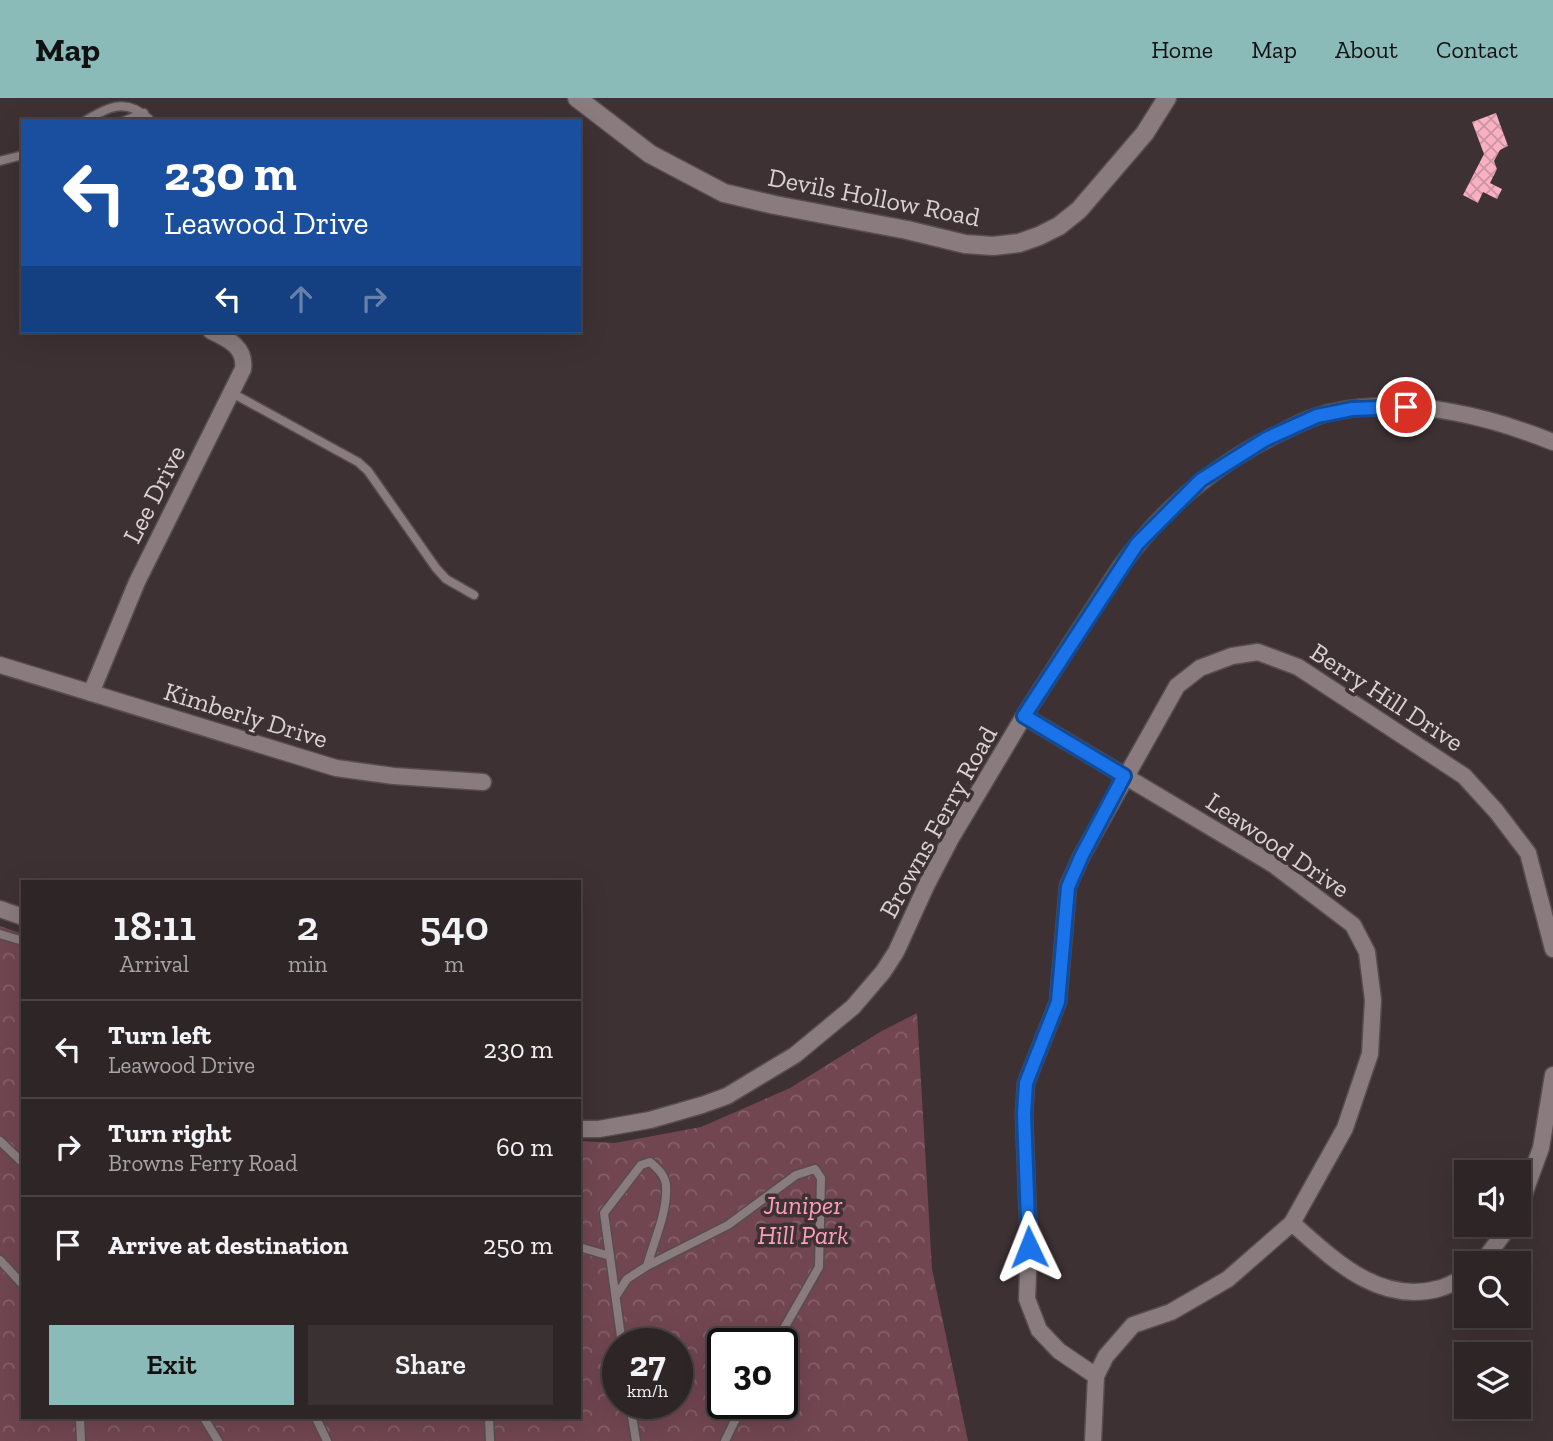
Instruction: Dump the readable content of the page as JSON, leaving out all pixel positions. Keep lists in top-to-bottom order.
{
  "streets": {
    "main road": ["Devils Hollow Road"],
    "street": [
      "Lee Drive",
      "Berry Hill Drive",
      "Kimberly Drive",
      "Browns Ferry Road",
      "Leawood Drive"
    ]
  },
  "crossings": [
    ["Lee Drive", "Kimberly Drive"],
    ["Berry Hill Drive", "Leawood Drive"],
    ["Browns Ferry Road", "Leawood Drive"]
  ],
  "parks": ["Juniper Hill Park"],
  "page": {
    "header": "Map",
    "nav": [
      "Home",
      "Map",
      "About",
      "Contact"
    ],
    "turn": ["230 m", "Leawood Drive"],
    "eta": [
      "18:11",
      "Arrival",
      "2",
      "min",
      "540",
      "m"
    ],
    "list": [
      {
        "name": "Turn left",
        "note": "Leawood Drive",
        "value": "230 m"
      },
      {
        "name": "Turn right",
        "note": "Browns Ferry Road",
        "value": "60 m"
      },
      {
        "name": "Arrive at destination",
        "value": "250 m"
      }
    ],
    "buttons": ["Exit", "Share"],
    "speed": "27 km/h",
    "limit": "30"
  }
}
